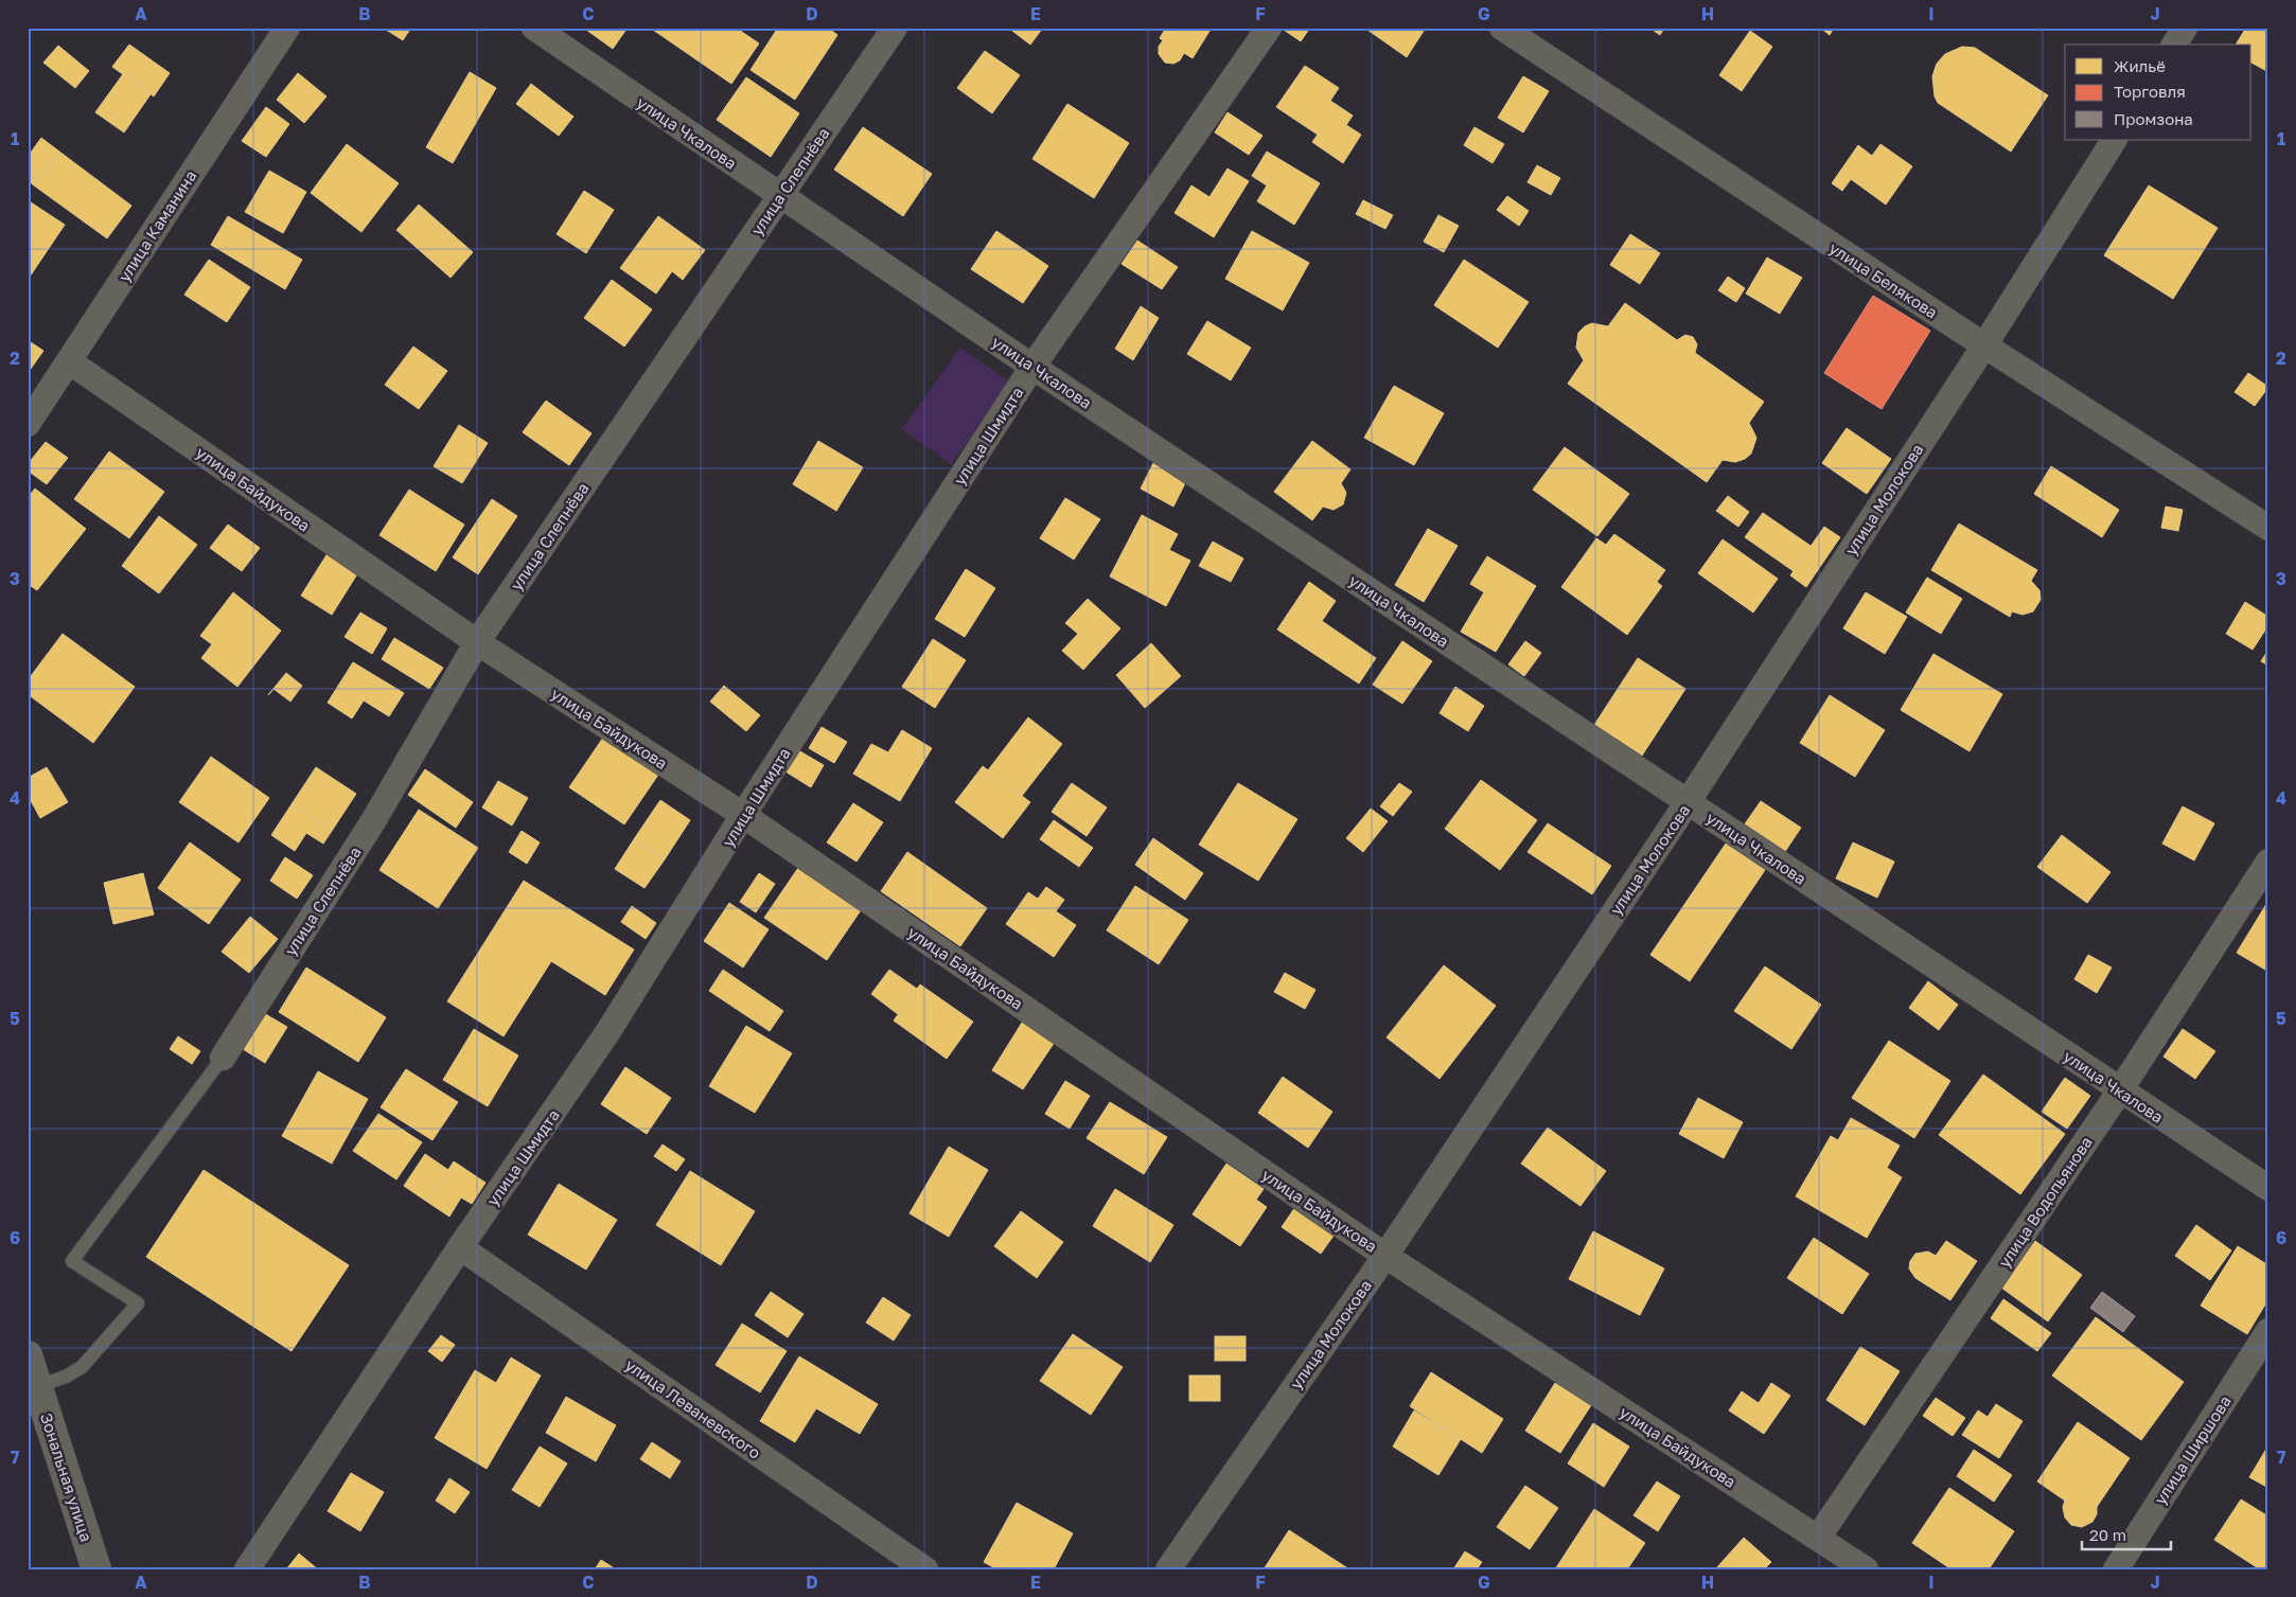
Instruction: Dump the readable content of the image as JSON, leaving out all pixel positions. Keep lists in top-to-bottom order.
{
  "streets": {
    "street": [
      "улица Чкалова",
      "улица Слепнёва",
      "улица Каманина",
      "улица Белякова",
      "улица Шмидта",
      "улица Байдукова",
      "улица Молокова",
      "улица Водопьянова",
      "улица Леваневского",
      "улица Ширшова",
      "Зональная улица"
    ]
  },
  "crossings": [
    ["улица Чкалова", "улица Слепнёва"],
    ["улица Чкалова", "улица Шмидта"],
    ["улица Чкалова", "улица Молокова"],
    ["улица Чкалова", "улица Водопьянова"],
    ["улица Слепнёва", "улица Байдукова"],
    ["улица Каманина", "улица Байдукова"],
    ["улица Белякова", "улица Молокова"],
    ["улица Шмидта", "улица Байдукова"],
    ["улица Шмидта", "улица Леваневского"],
    ["улица Байдукова", "улица Молокова"],
    ["улица Байдукова", "улица Водопьянова"]
  ],
  "legend": ["Жильё", "Торговля", "Промзона"],
  "scale_bar": "20 m",
  "grid": {
    "columns": [
      "A",
      "B",
      "C",
      "D",
      "E",
      "F",
      "G",
      "H",
      "I",
      "J"
    ],
    "rows": [
      "1",
      "2",
      "3",
      "4",
      "5",
      "6",
      "7"
    ]
  }
}
